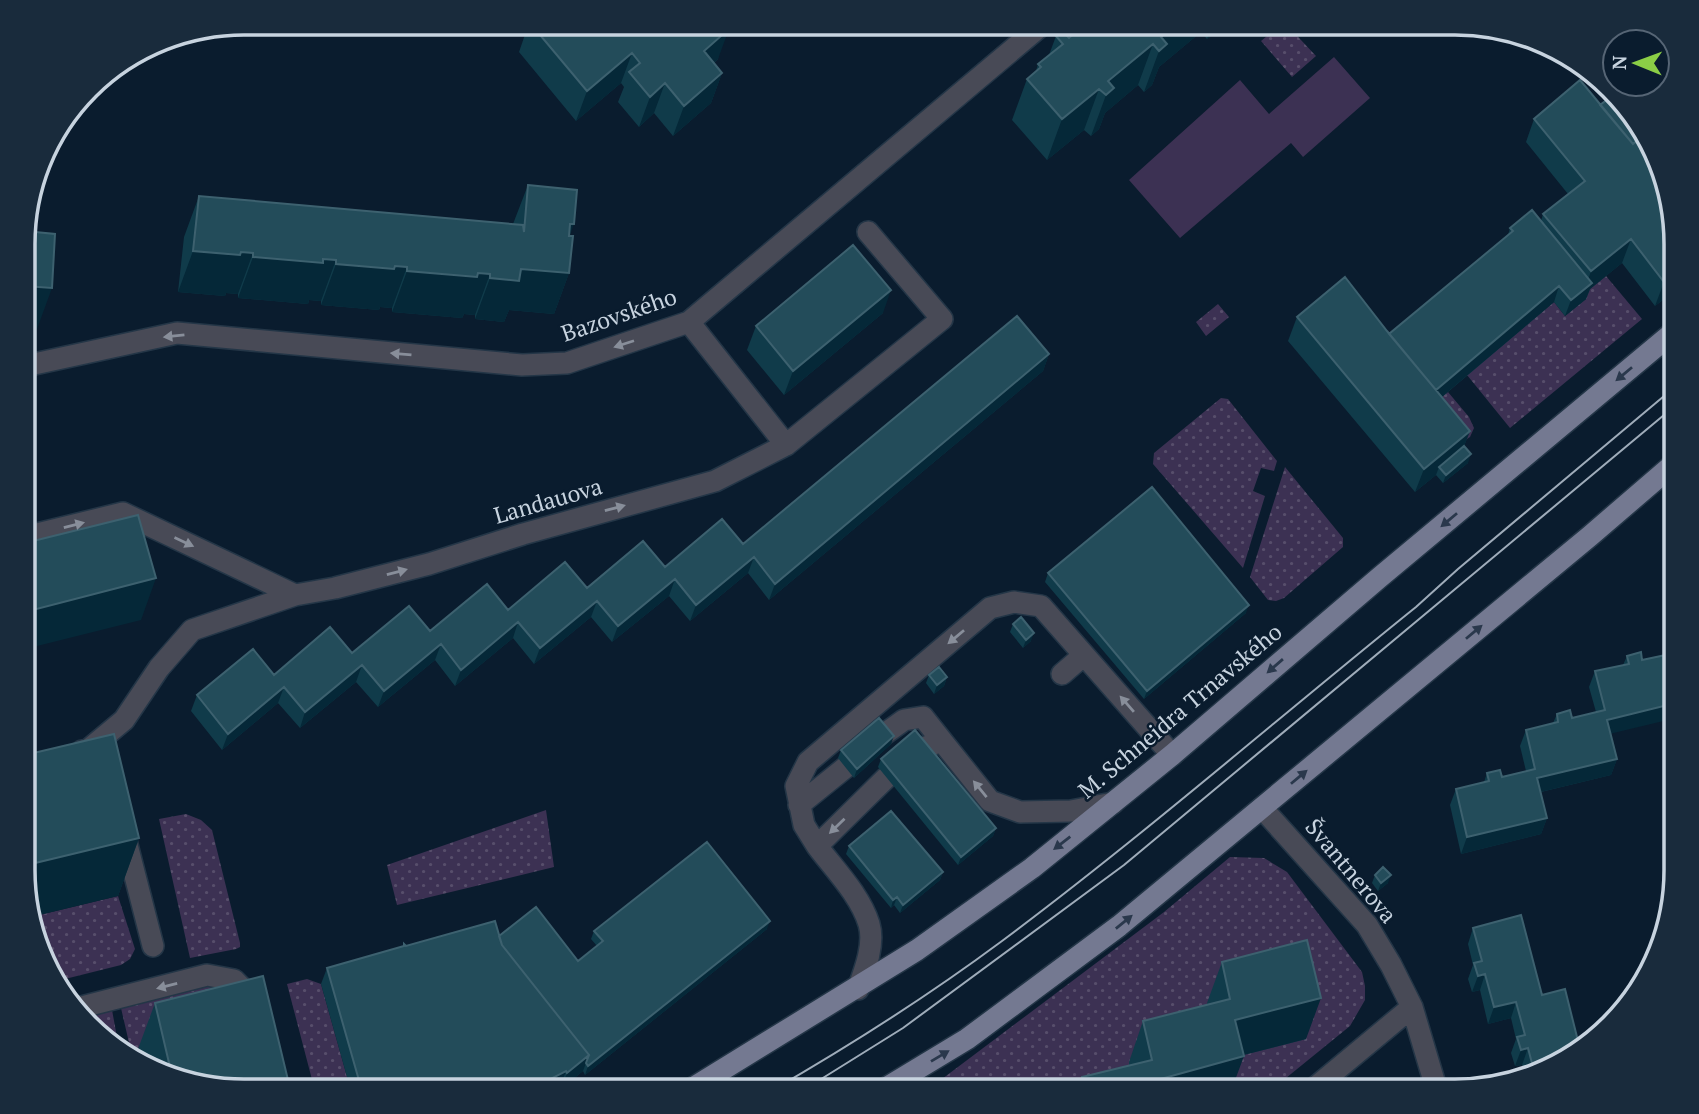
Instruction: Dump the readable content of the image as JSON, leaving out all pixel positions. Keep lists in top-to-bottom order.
{
  "streets": {
    "main road": ["M. Schneidra Trnavského"],
    "street": ["Bazovského", "Landauova", "Švantnerova"]
  },
  "one_way": ["Bazovského", "Landauova"],
  "north": "left"
}
